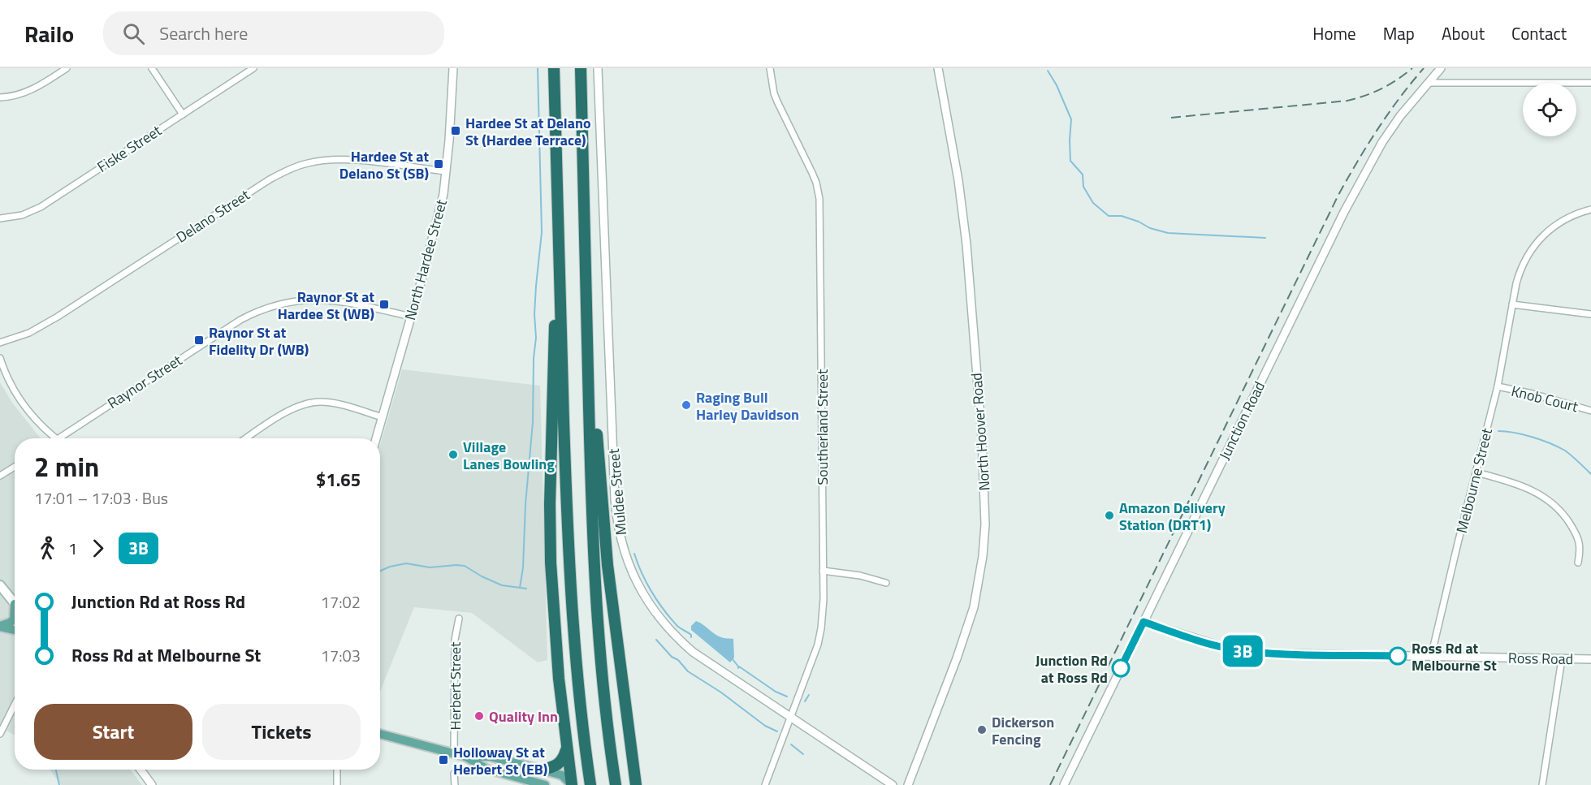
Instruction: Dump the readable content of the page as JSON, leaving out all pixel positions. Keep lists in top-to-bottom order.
{
  "streets": {
    "street": [
      "Fiske Street",
      "Delano Street",
      "North Hardee Street",
      "Raynor Street",
      "Knob Court",
      "Junction Road",
      "Southerland Street",
      "North Hoover Road",
      "Melbourne Street",
      "Muldee Street",
      "Ross Road",
      "Herbert Street"
    ]
  },
  "crossings": [
    ["Delano Street", "North Hardee Street"],
    ["North Hardee Street", "Raynor Street"],
    ["Knob Court", "Melbourne Street"],
    ["Junction Road", "Ross Road"],
    ["Southerland Street", "Muldee Street"],
    ["Melbourne Street", "Ross Road"]
  ],
  "places": {
    "transit": [
      "Hardee St at Delano St (Hardee Terrace)",
      "Hardee St at Delano St (SB)",
      "Raynor St at Hardee St (WB)",
      "Raynor St at Fidelity Dr (WB)",
      "Holloway St at Herbert St (EB)"
    ],
    "other": [
      "Raging Bull Harley Davidson",
      "Village Lanes Bowling",
      "Amazon Delivery Station (DRT1)",
      "Ross Rd at Melbourne St",
      "Junction Rd at Ross Rd",
      "Quality Inn",
      "Dickerson Fencing"
    ]
  },
  "lines": ["bus line 3B"],
  "page": {
    "header": "Railo",
    "search": "Search here",
    "nav": [
      "Home",
      "Map",
      "About",
      "Contact"
    ],
    "on_map": "3B",
    "heading": ["2 min", "17:01 – 17:03 · Bus", "$1.65"],
    "legs": ["1", "3B"],
    "list": [
      {
        "name": "Junction Rd at Ross Rd",
        "value": "17:02"
      },
      {
        "name": "Ross Rd at Melbourne St",
        "value": "17:03"
      }
    ],
    "buttons": ["Start", "Tickets"]
  }
}
